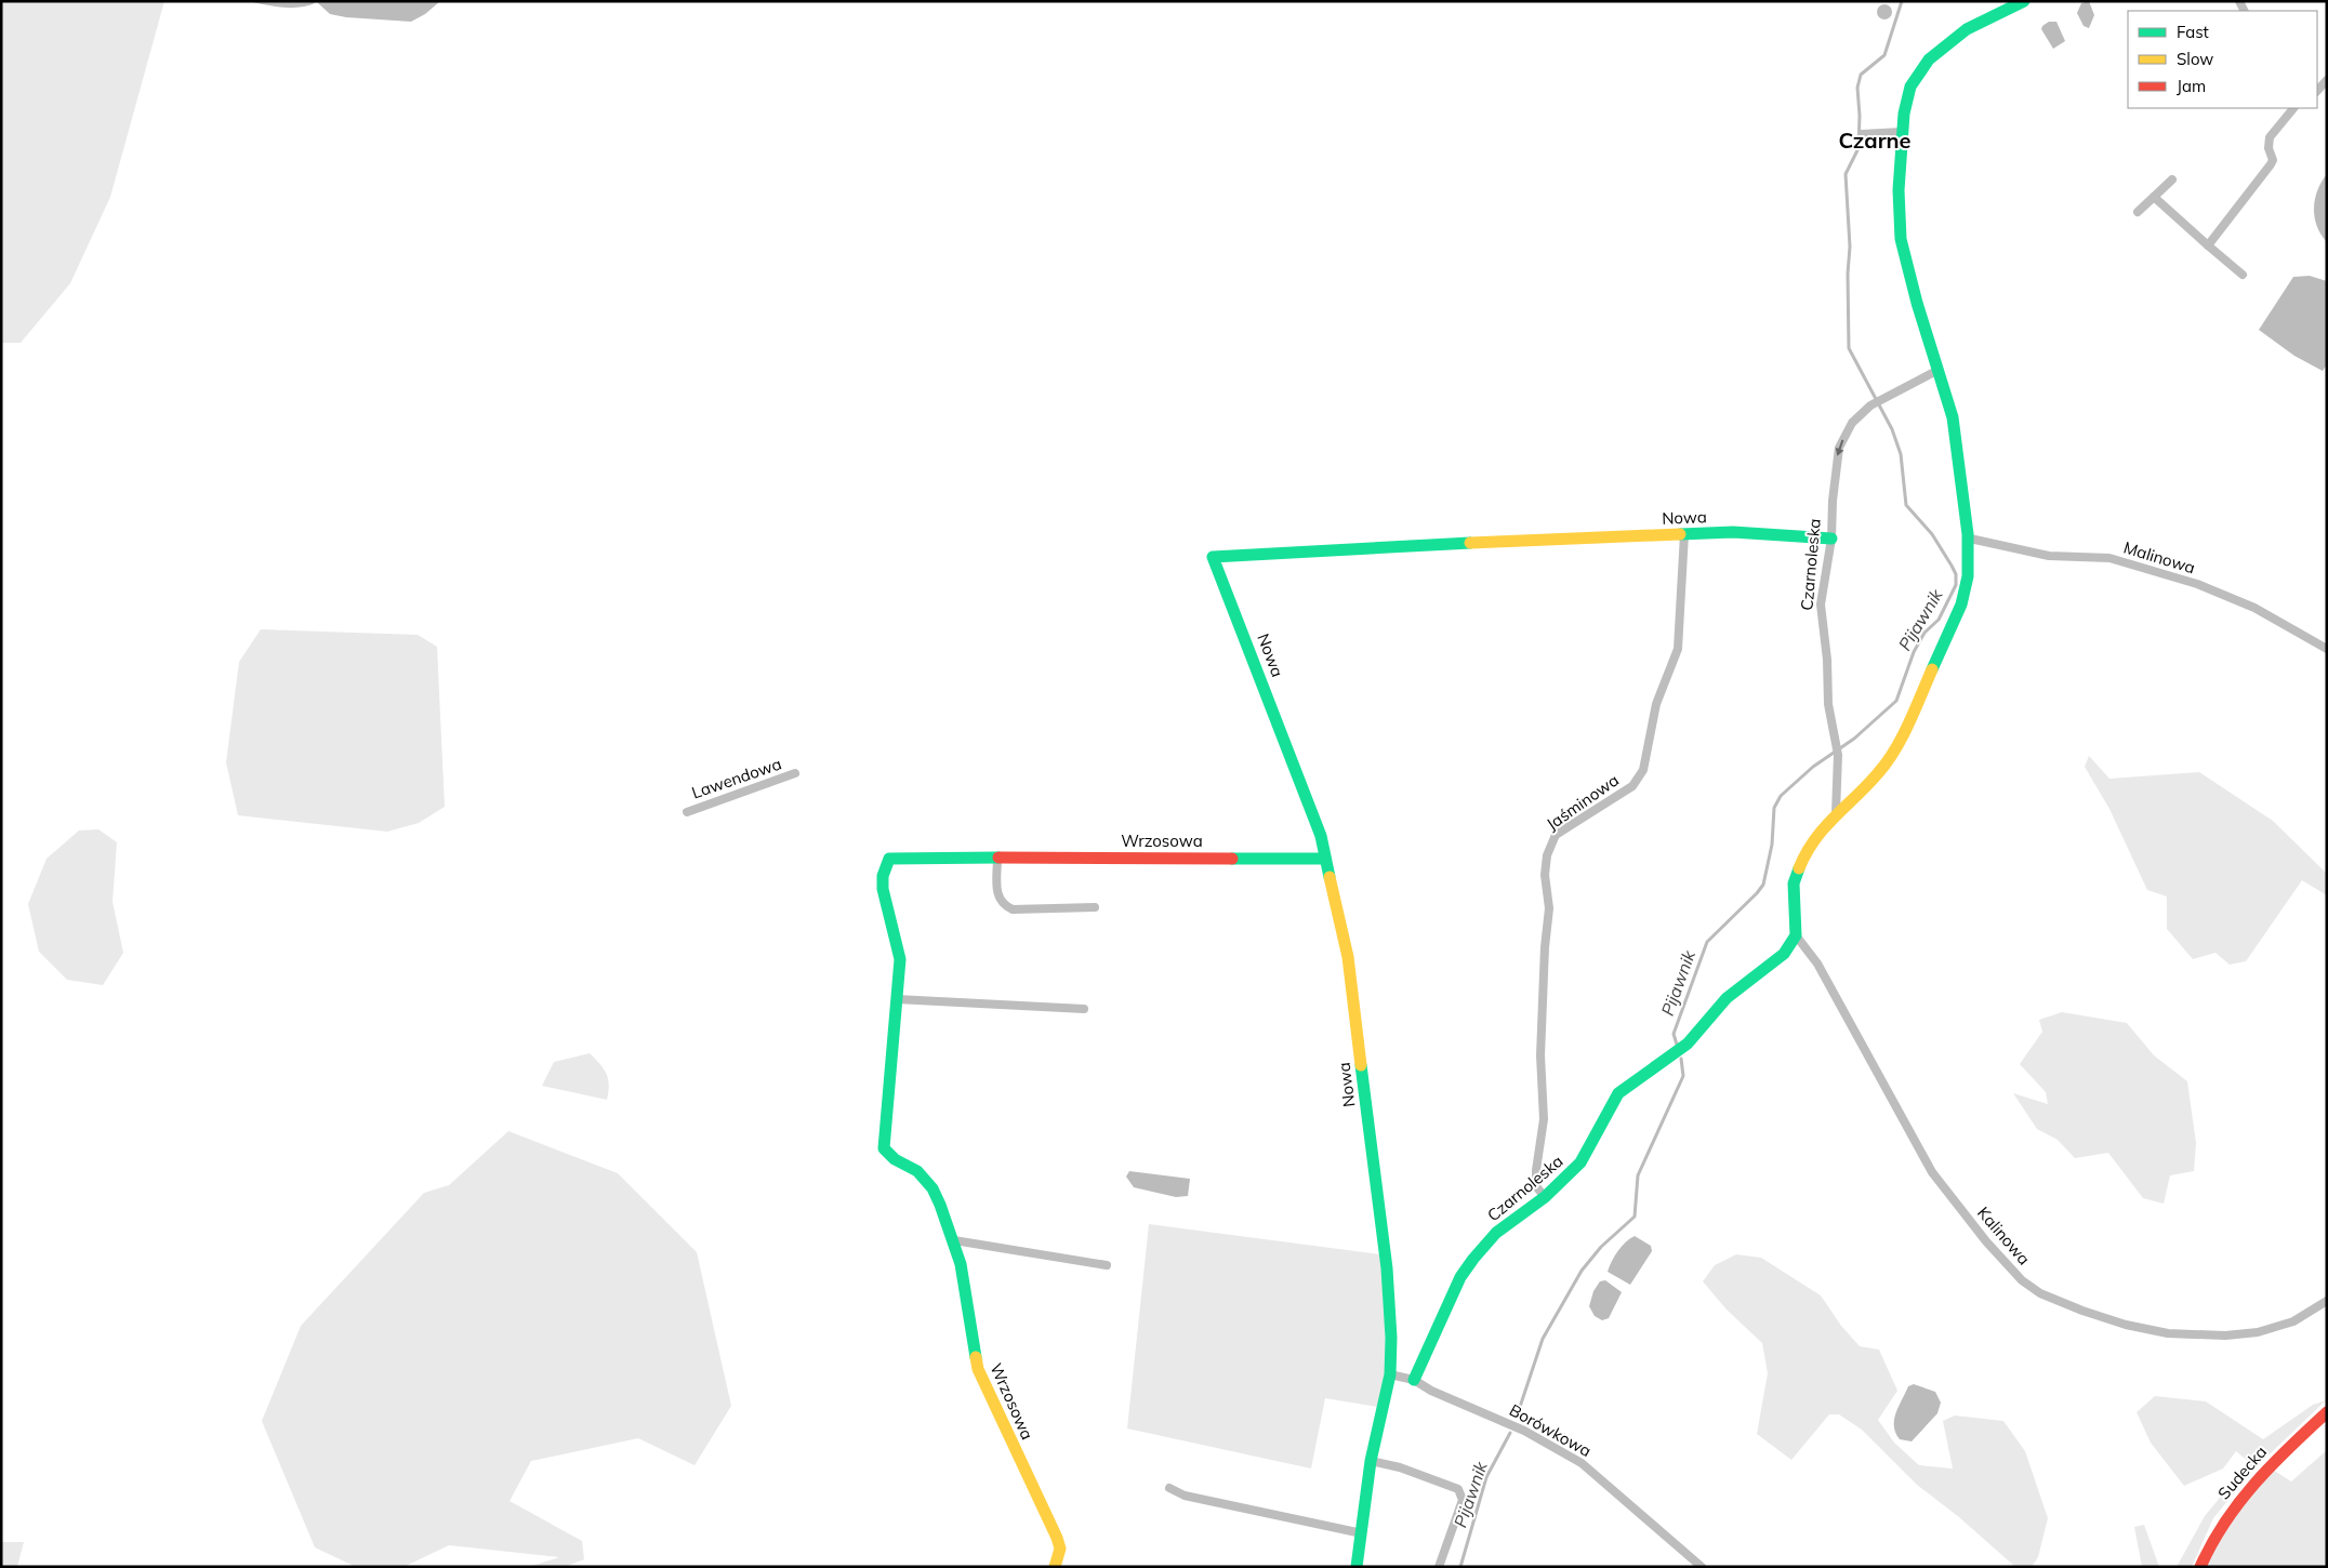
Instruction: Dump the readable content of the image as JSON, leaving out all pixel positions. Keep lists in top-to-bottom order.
{
  "streets": {
    "street": [
      "Nowa",
      "Malinowa",
      "Czarnoleska",
      "Lawendowa",
      "Jaśminowa",
      "Wrzosowa",
      "Kalinowa",
      "Borówkowa",
      "Sudecka"
    ]
  },
  "crossings": [
    ["Nowa", "Czarnoleska"],
    ["Nowa", "Jaśminowa"],
    ["Nowa", "Wrzosowa"],
    ["Nowa", "Borówkowa"],
    ["Czarnoleska", "Jaśminowa"],
    ["Czarnoleska", "Kalinowa"],
    ["Czarnoleska", "Borówkowa"]
  ],
  "districts": ["Czarne"],
  "water": ["Pijawnik"],
  "legend": ["Fast", "Slow", "Jam"]
}
